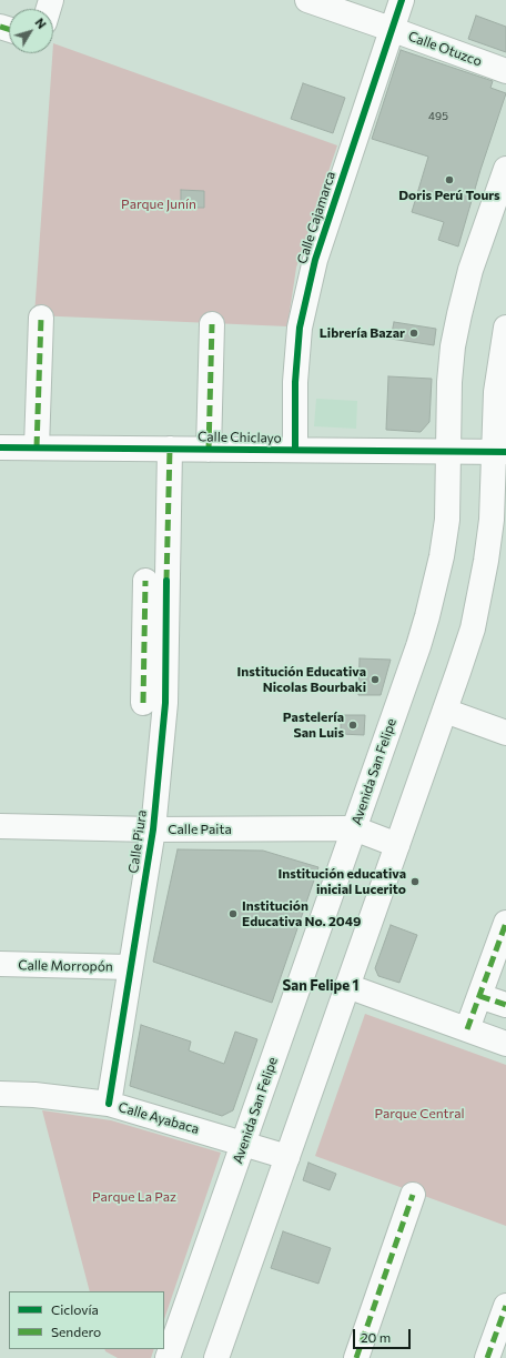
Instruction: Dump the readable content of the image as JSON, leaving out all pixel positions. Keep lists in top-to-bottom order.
{
  "streets": {
    "street": [
      "Calle Otuzco",
      "Calle Cajamarca",
      "Calle Chiclayo",
      "Avenida San Felipe",
      "Calle Paita",
      "Calle Piura",
      "Calle Morropón",
      "Calle Ayabaca"
    ]
  },
  "crossings": [
    ["Calle Otuzco", "Calle Cajamarca"],
    ["Calle Cajamarca", "Calle Chiclayo"],
    ["Calle Chiclayo", "Avenida San Felipe"],
    ["Calle Chiclayo", "Calle Piura"],
    ["Avenida San Felipe", "Calle Paita"],
    ["Avenida San Felipe", "Calle Ayabaca"],
    ["Calle Paita", "Calle Piura"],
    ["Calle Piura", "Calle Morropón"],
    ["Calle Piura", "Calle Ayabaca"]
  ],
  "districts": ["San Felipe 1"],
  "parks": ["Parque Junín", "Parque Central", "Parque La Paz"],
  "places": [
    "Doris Perú Tours",
    "Librería Bazar",
    "Institución Educativa Nicolas Bourbaki",
    "Pastelería San Luis",
    "Institución educativa inicial Lucerito",
    "Institución Educativa No. 2049"
  ],
  "house_numbers": ["495"],
  "legend": ["Ciclovía", "Sendero"],
  "scale_bar": "20 m",
  "north": "top right"
}
